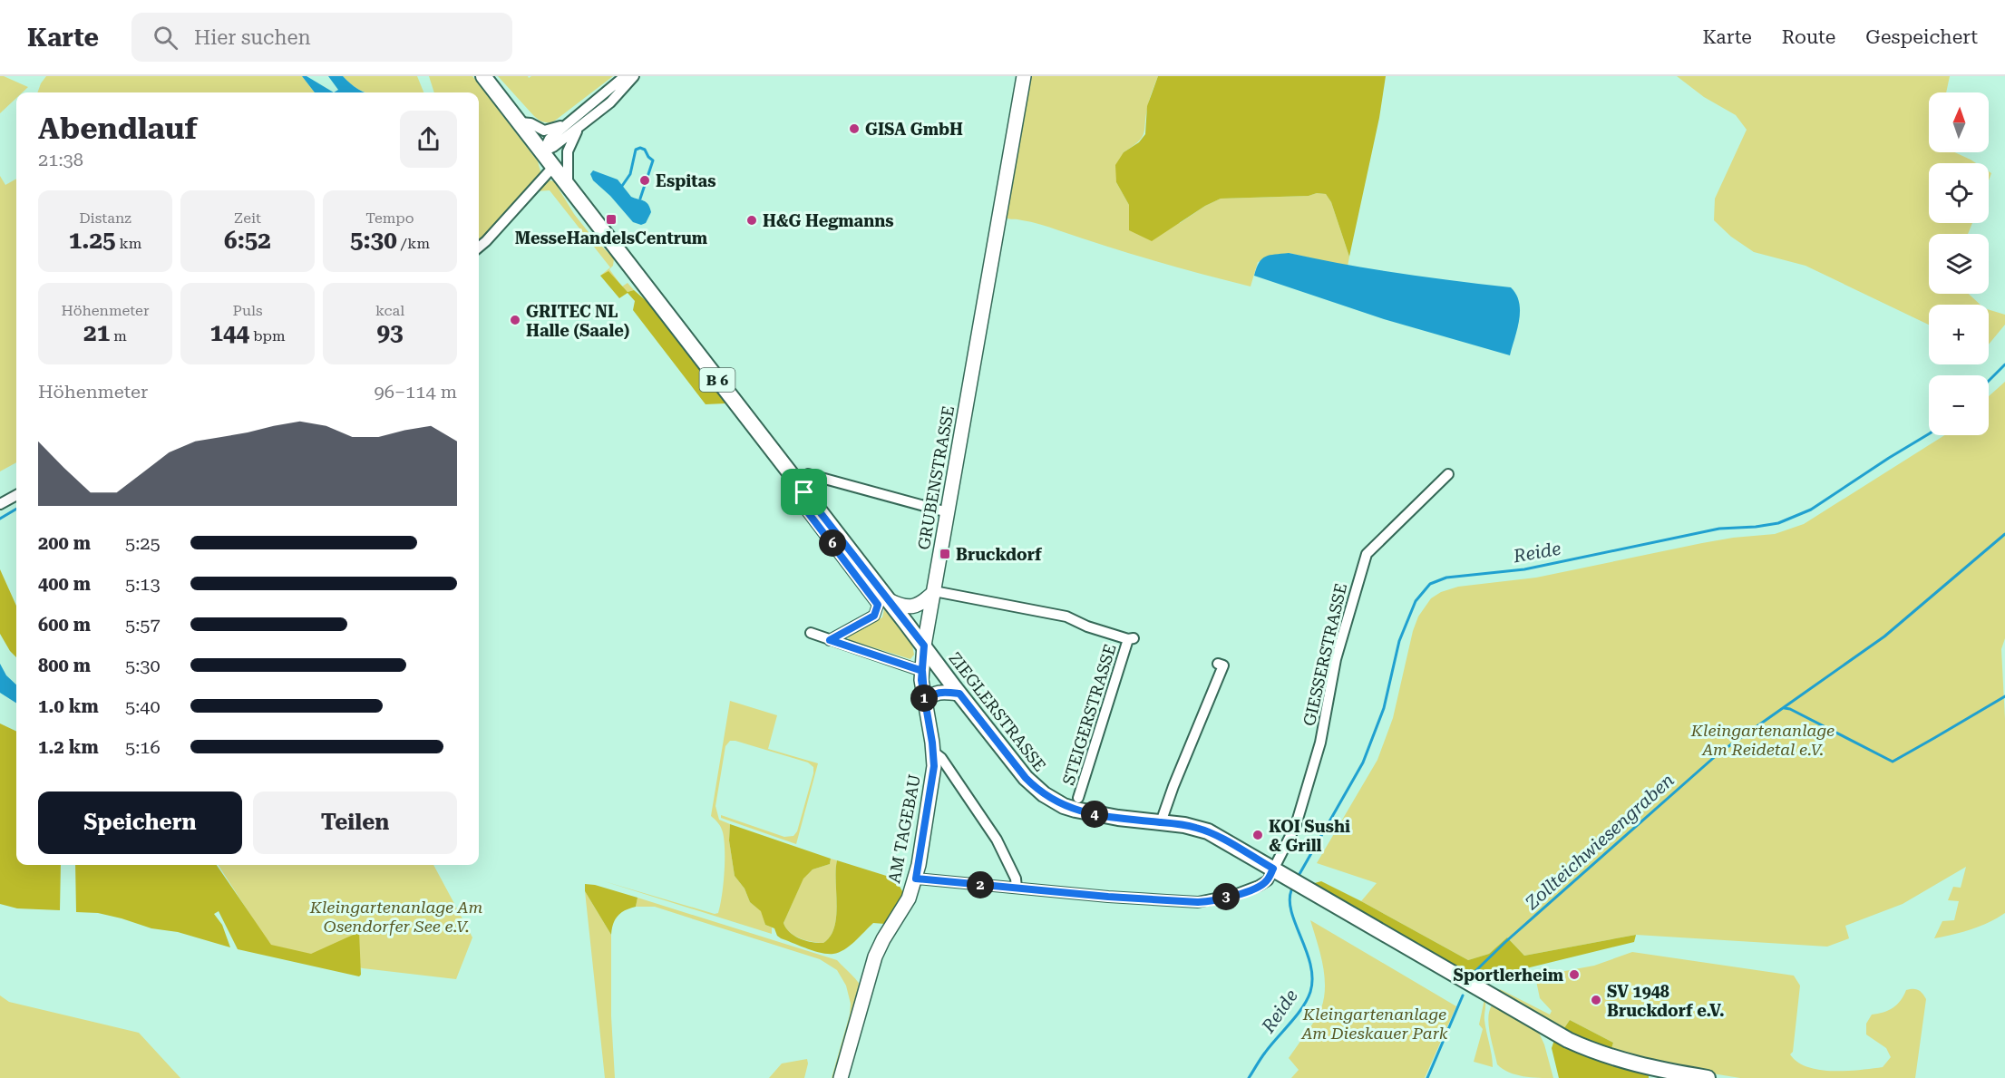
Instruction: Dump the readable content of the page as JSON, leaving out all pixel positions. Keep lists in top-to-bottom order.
{
  "streets": {
    "main road": ["B 6", "ZIEGLERSTRASSE"],
    "street": [
      "GRUBENSTRASSE",
      "GIESSERSTRASSE",
      "STEIGERSTRASSE",
      "AM TAGEBAU"
    ]
  },
  "crossings": [
    ["B 6", "ZIEGLERSTRASSE"],
    ["GRUBENSTRASSE", "ZIEGLERSTRASSE"],
    ["GRUBENSTRASSE", "STEIGERSTRASSE"],
    ["GRUBENSTRASSE", "AM TAGEBAU"],
    ["GIESSERSTRASSE", "ZIEGLERSTRASSE"],
    ["GIESSERSTRASSE", "AM TAGEBAU"],
    ["ZIEGLERSTRASSE", "AM TAGEBAU"]
  ],
  "water": ["Reide", "Zollteichwiesengraben"],
  "parks": ["Kleingartenanlage Am Reidetal e.V.", "Kleingartenanlage Am Osendorfer See e.V.", "Kleingartenanlage Am Dieskauer Park"],
  "places": {
    "other": [
      "GISA GmbH",
      "Espitas",
      "H&G Hegmanns",
      "GRITEC NL Halle (Saale)",
      "KOI Sushi & Grill",
      "Sportlerheim",
      "SV 1948 Bruckdorf e.V."
    ],
    "transit": ["MesseHandelsCentrum", "Bruckdorf"]
  },
  "north": "top",
  "page": {
    "header": "Karte",
    "search": "Hier suchen",
    "nav": ["Karte", "Route", "Gespeichert"],
    "map_buttons": ["+", "−"],
    "heading": ["Abendlauf", "21:38"],
    "stats": [
      ["Distanz", "1.25 km"],
      ["Zeit", "6:52"],
      ["Tempo", "5:30 /km"],
      ["Höhenmeter", "21 m"],
      ["Puls", "144 bpm"],
      ["kcal", "93"]
    ],
    "chart": ["Höhenmeter", "96–114 m"],
    "list": [
      {
        "name": "200 m",
        "note": "5:25"
      },
      {
        "name": "400 m",
        "note": "5:13"
      },
      {
        "name": "600 m",
        "note": "5:57"
      },
      {
        "name": "800 m",
        "note": "5:30"
      },
      {
        "name": "1.0 km",
        "note": "5:40"
      },
      {
        "name": "1.2 km",
        "note": "5:16"
      }
    ],
    "pins": [
      "6",
      "1",
      "4",
      "2",
      "3"
    ],
    "buttons": ["Speichern", "Teilen"]
  }
}
